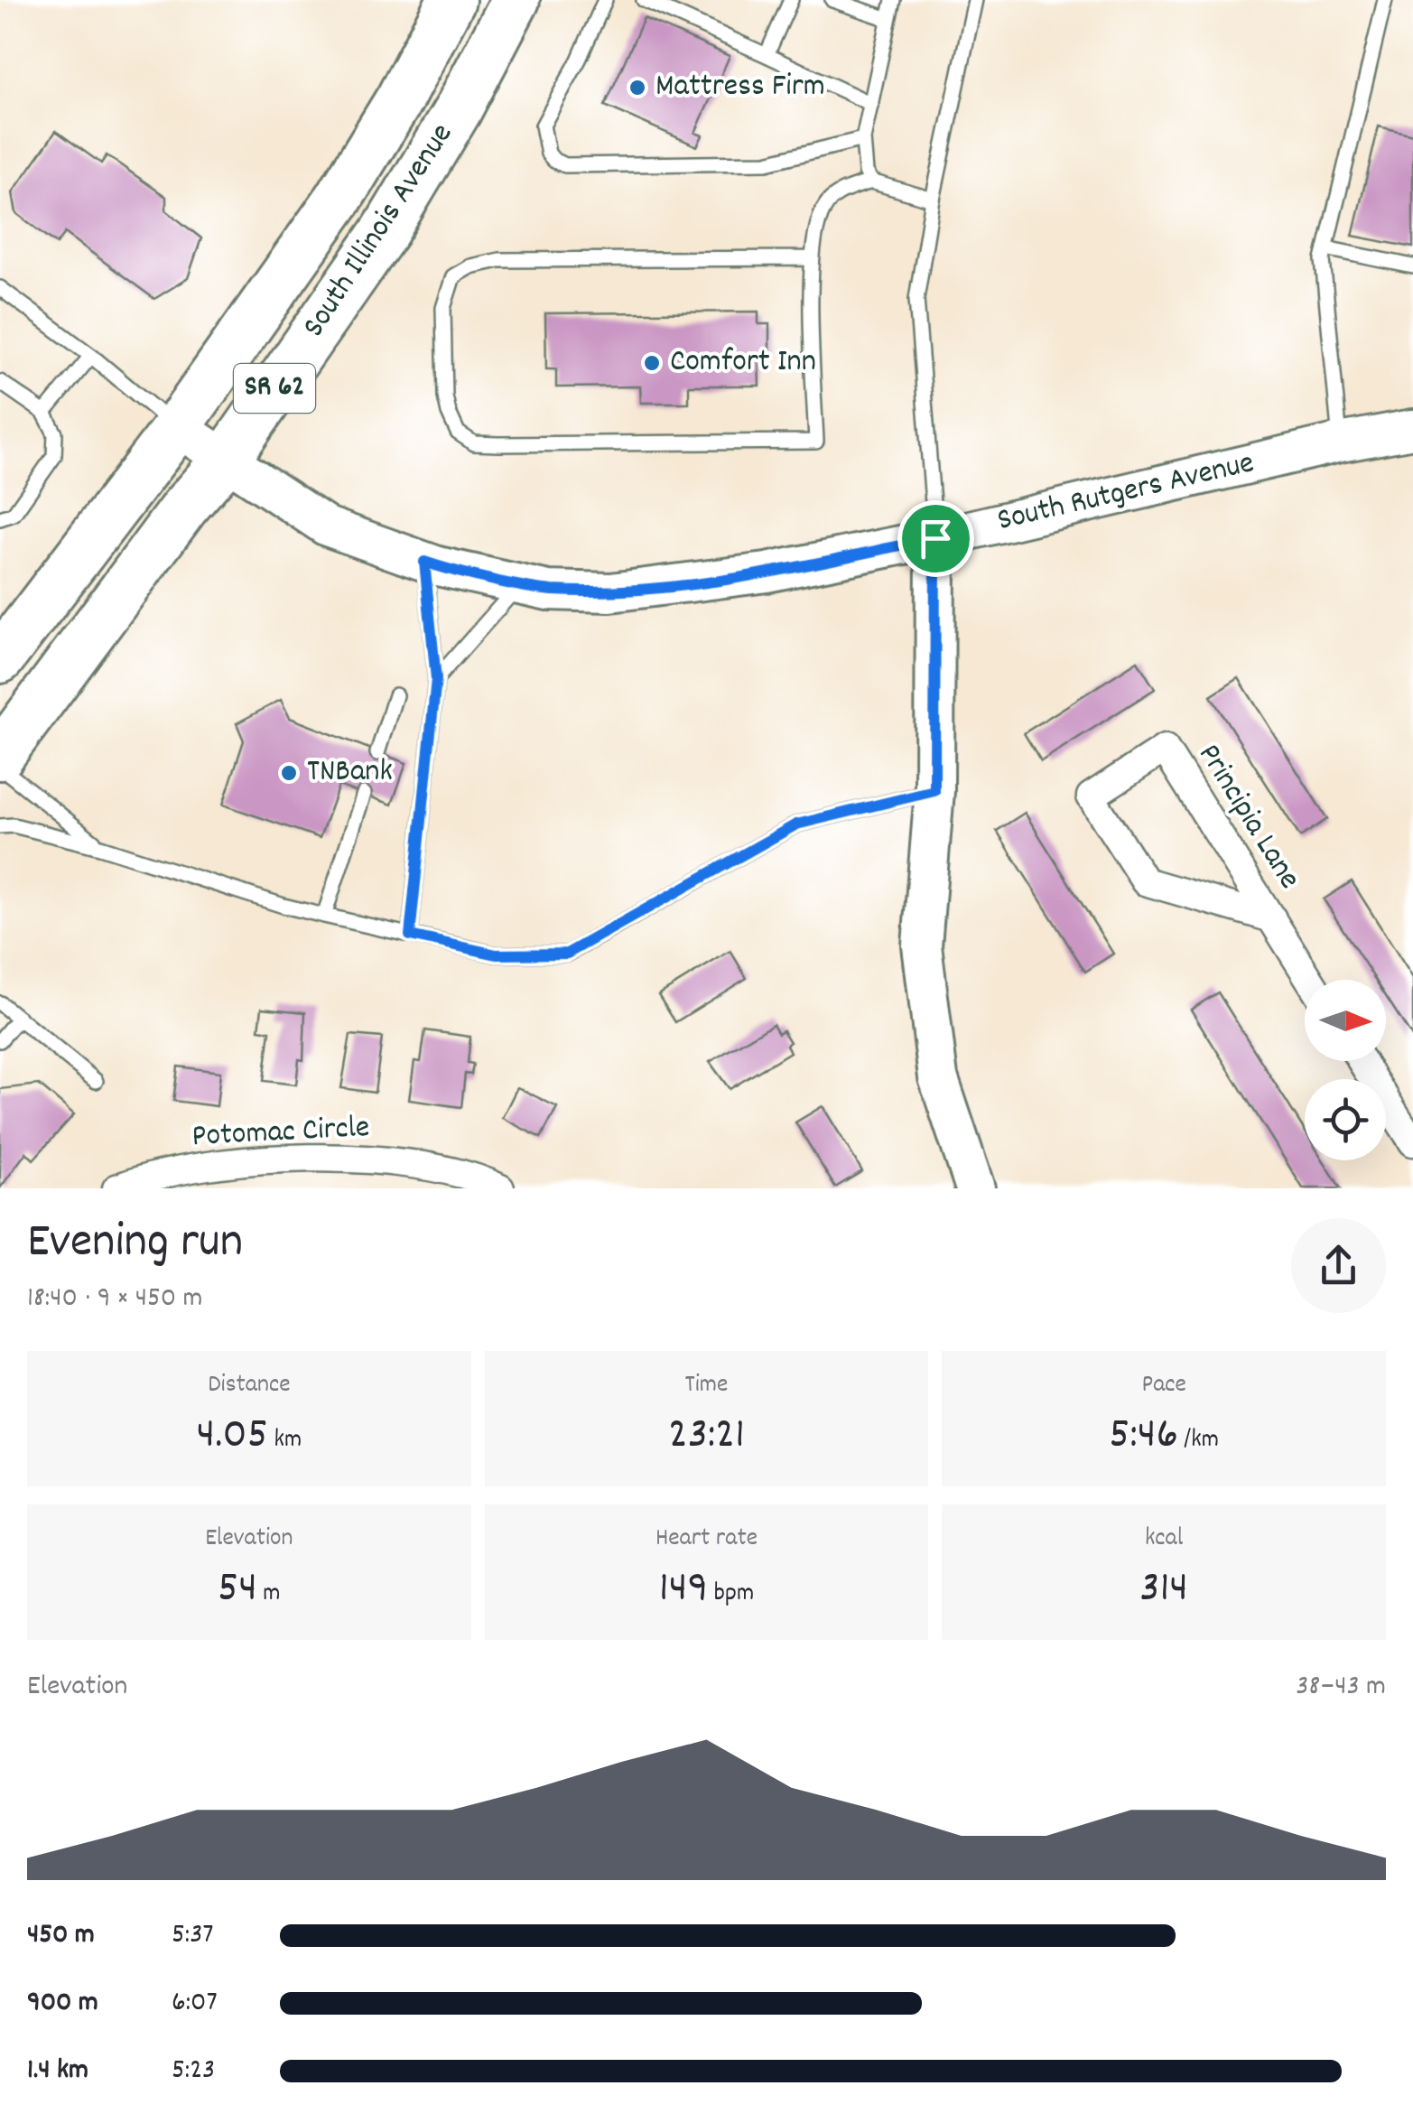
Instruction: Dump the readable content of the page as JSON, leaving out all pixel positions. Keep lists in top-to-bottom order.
{
  "streets": {
    "highway": ["South Illinois Avenue", "SR 62"],
    "street": ["South Rutgers Avenue", "Principia Lane", "Potomac Circle"]
  },
  "crossings": [
    ["South Illinois Avenue", "South Rutgers Avenue"]
  ],
  "places": ["Mattress Firm", "Comfort Inn", "TNBank"],
  "north": "right",
  "page": {
    "heading": ["Evening run", "18:40 · 9 × 450 m"],
    "stats": [
      ["Distance", "4.05 km"],
      ["Time", "23:21"],
      ["Pace", "5:46 /km"],
      ["Elevation", "54 m"],
      ["Heart rate", "149 bpm"],
      ["kcal", "314"]
    ],
    "chart": ["Elevation", "38–43 m"],
    "list": [
      {
        "name": "450 m",
        "note": "5:37"
      },
      {
        "name": "900 m",
        "note": "6:07"
      },
      {
        "name": "1.4 km",
        "note": "5:23"
      }
    ]
  }
}
